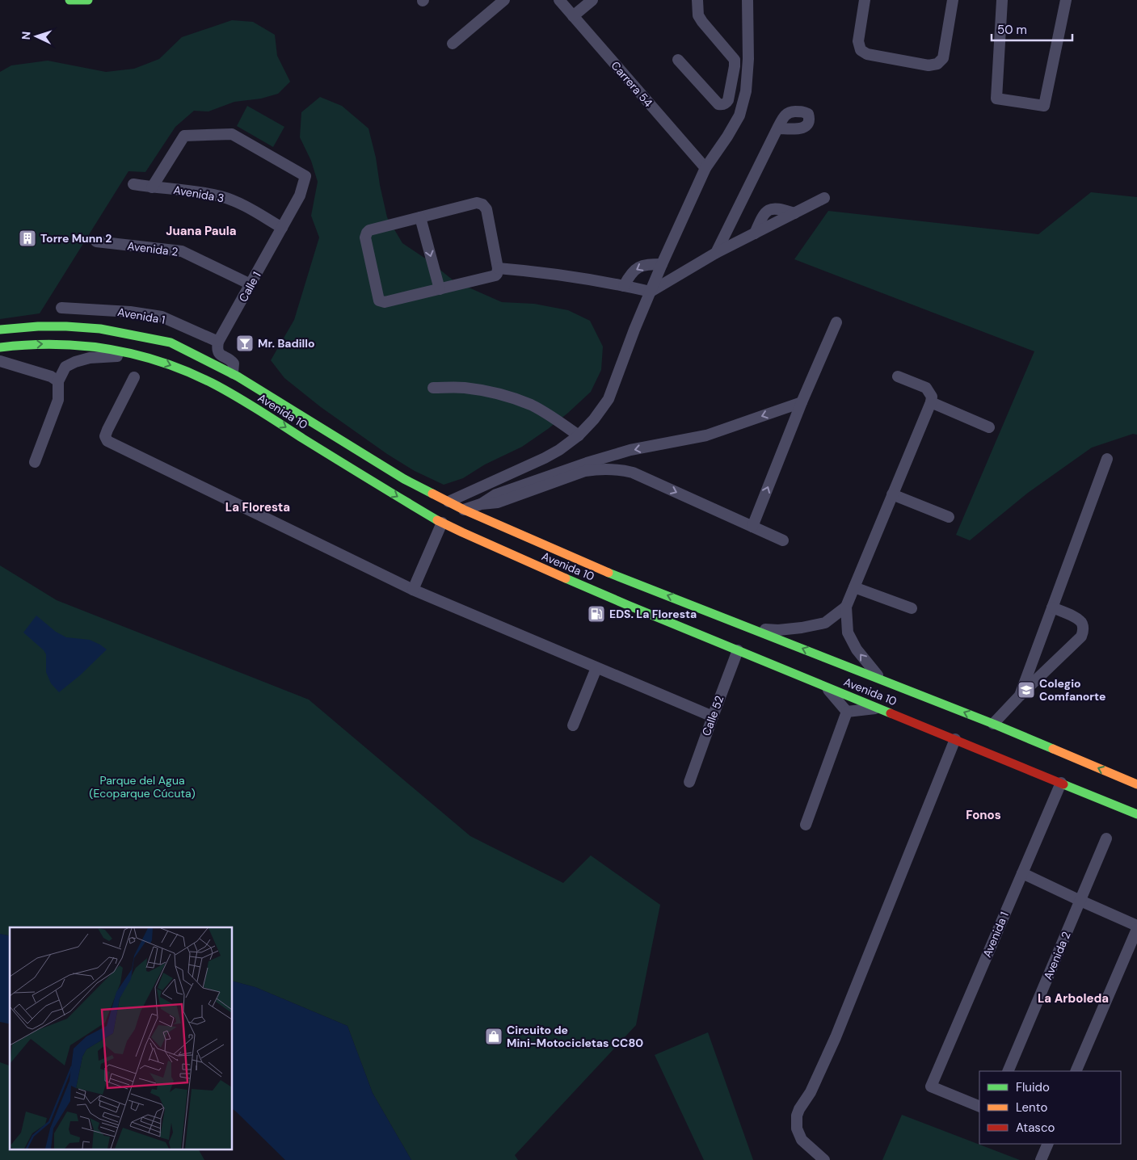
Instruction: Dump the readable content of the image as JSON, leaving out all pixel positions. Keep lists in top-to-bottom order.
{
  "streets": {
    "main road": ["Avenida 10"],
    "street": [
      "Carrera 54",
      "Avenida 3",
      "Avenida 2",
      "Calle 1",
      "Avenida 1",
      "Calle 52"
    ]
  },
  "crossings": [
    ["Avenida 3", "Calle 1"],
    ["Avenida 2", "Calle 1"],
    ["Calle 1", "Avenida 1"],
    ["Avenida 1", "Avenida 10"],
    ["Avenida 10", "Calle 52"]
  ],
  "districts": [
    "Juana Paula",
    "La Floresta",
    "Fonos",
    "La Arboleda"
  ],
  "parks": ["Parque del Agua (Ecoparque Cúcuta)"],
  "places": {
    "building": ["Torre Munn 2"],
    "bar": ["Mr. Badillo"],
    "fuel station": ["EDS. La Floresta"],
    "school or university": ["Colegio Comfanorte"],
    "shop": ["Circuito de Mini-Motocicletas CC80"]
  },
  "legend": ["Fluido", "Lento", "Atasco"],
  "scale_bar": "50 m",
  "north": "left"
}
